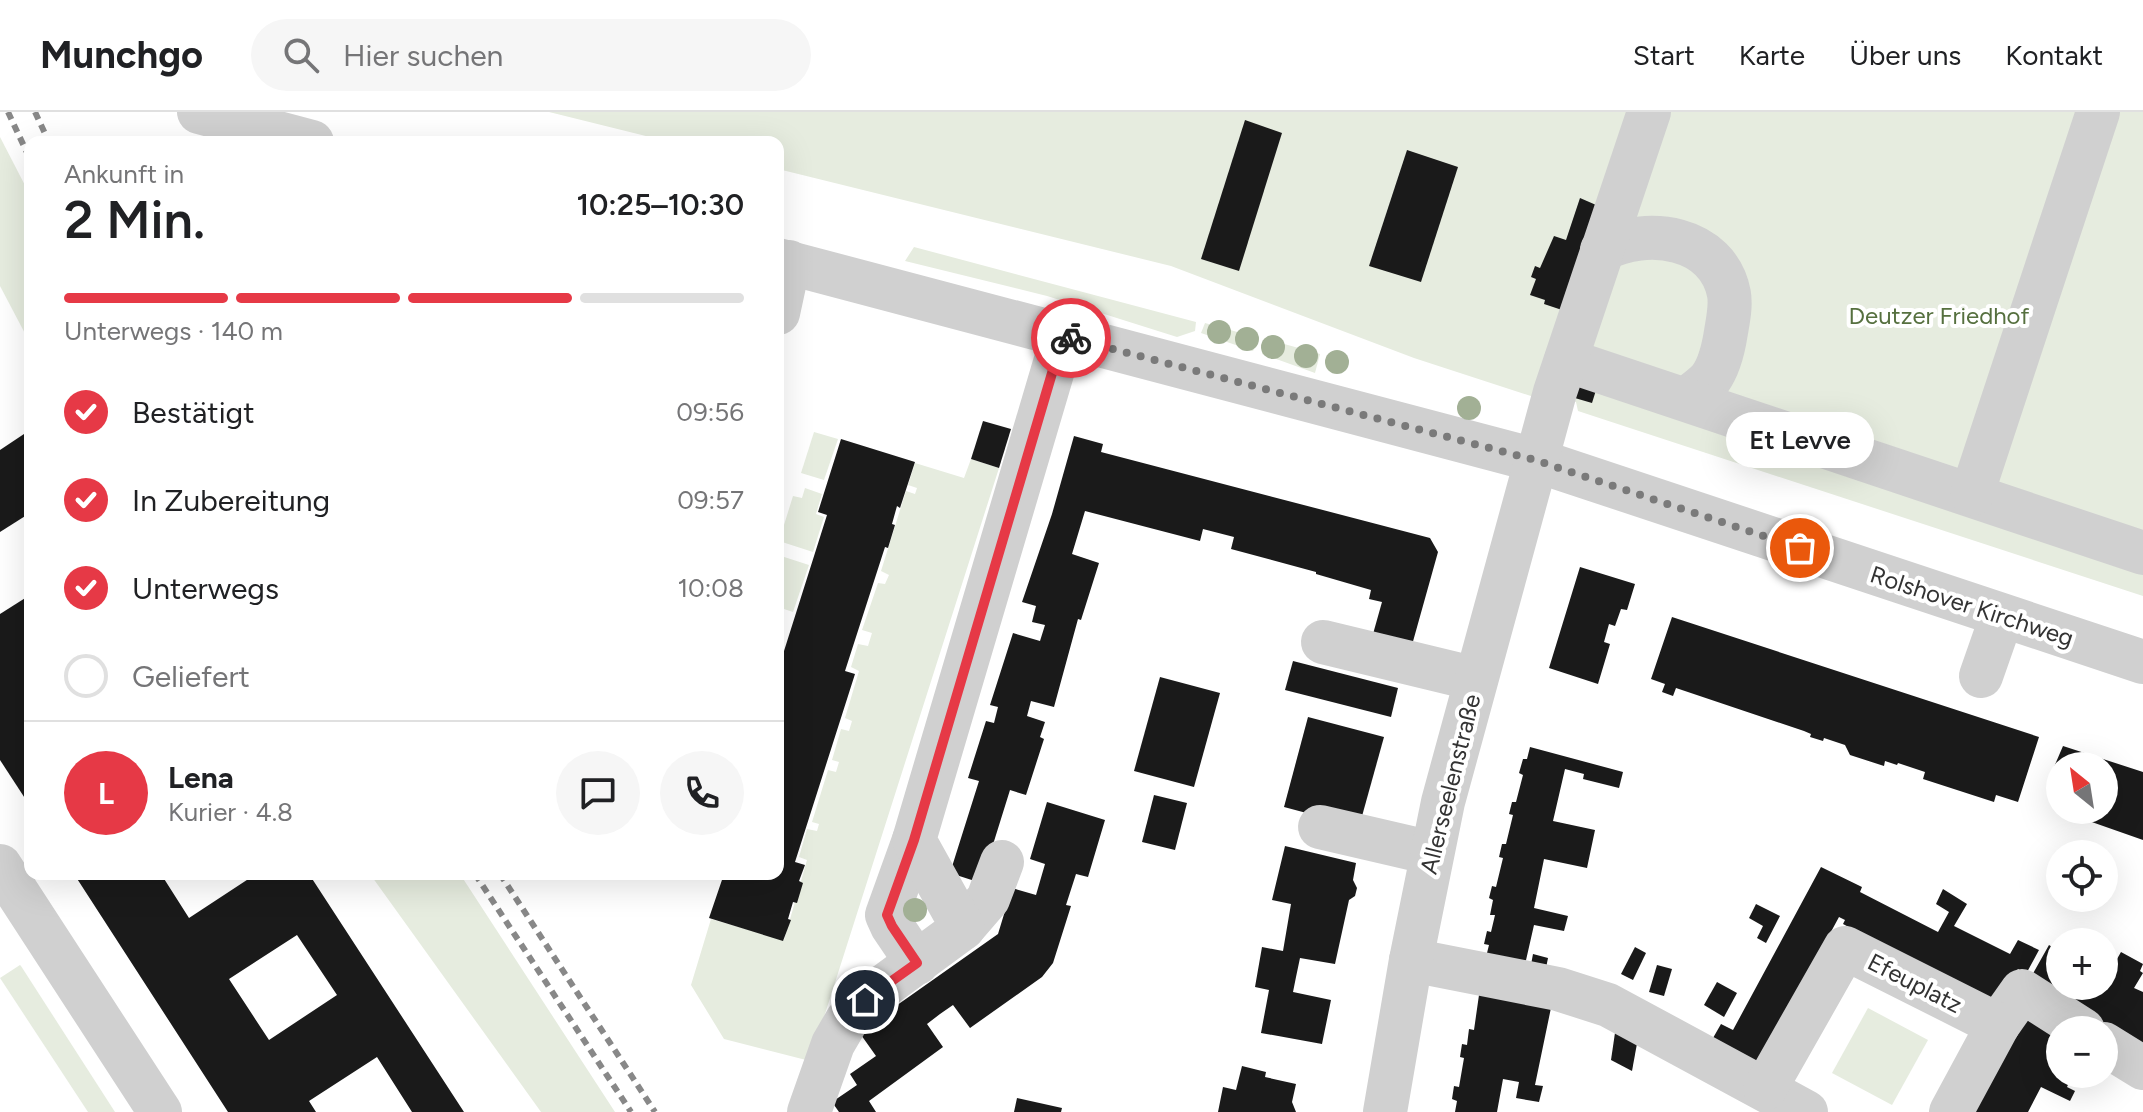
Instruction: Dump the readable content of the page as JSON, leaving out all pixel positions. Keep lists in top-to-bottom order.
{
  "streets": {
    "street": ["Rolshover Kirchweg", "Allerseelenstraße", "Efeuplatz"]
  },
  "crossings": [
    ["Rolshover Kirchweg", "Allerseelenstraße"]
  ],
  "parks": ["Deutzer Friedhof"],
  "places": ["Et Levve"],
  "north": "top left",
  "page": {
    "header": "Munchgo",
    "search": "Hier suchen",
    "nav": [
      "Start",
      "Karte",
      "Über uns",
      "Kontakt"
    ],
    "heading": ["2 Min.", "Ankunft in", "10:25–10:30"],
    "panel": ["Lena", "Kurier · 4.8"],
    "bar": "Unterwegs · 140 m",
    "list": [
      ["Bestätigt", "09:56"],
      ["In Zubereitung", "09:57"],
      ["Unterwegs", "10:08"],
      "Geliefert"
    ],
    "bubble": "Et Levve",
    "round": "L",
    "map_buttons": ["+", "−"]
  }
}
